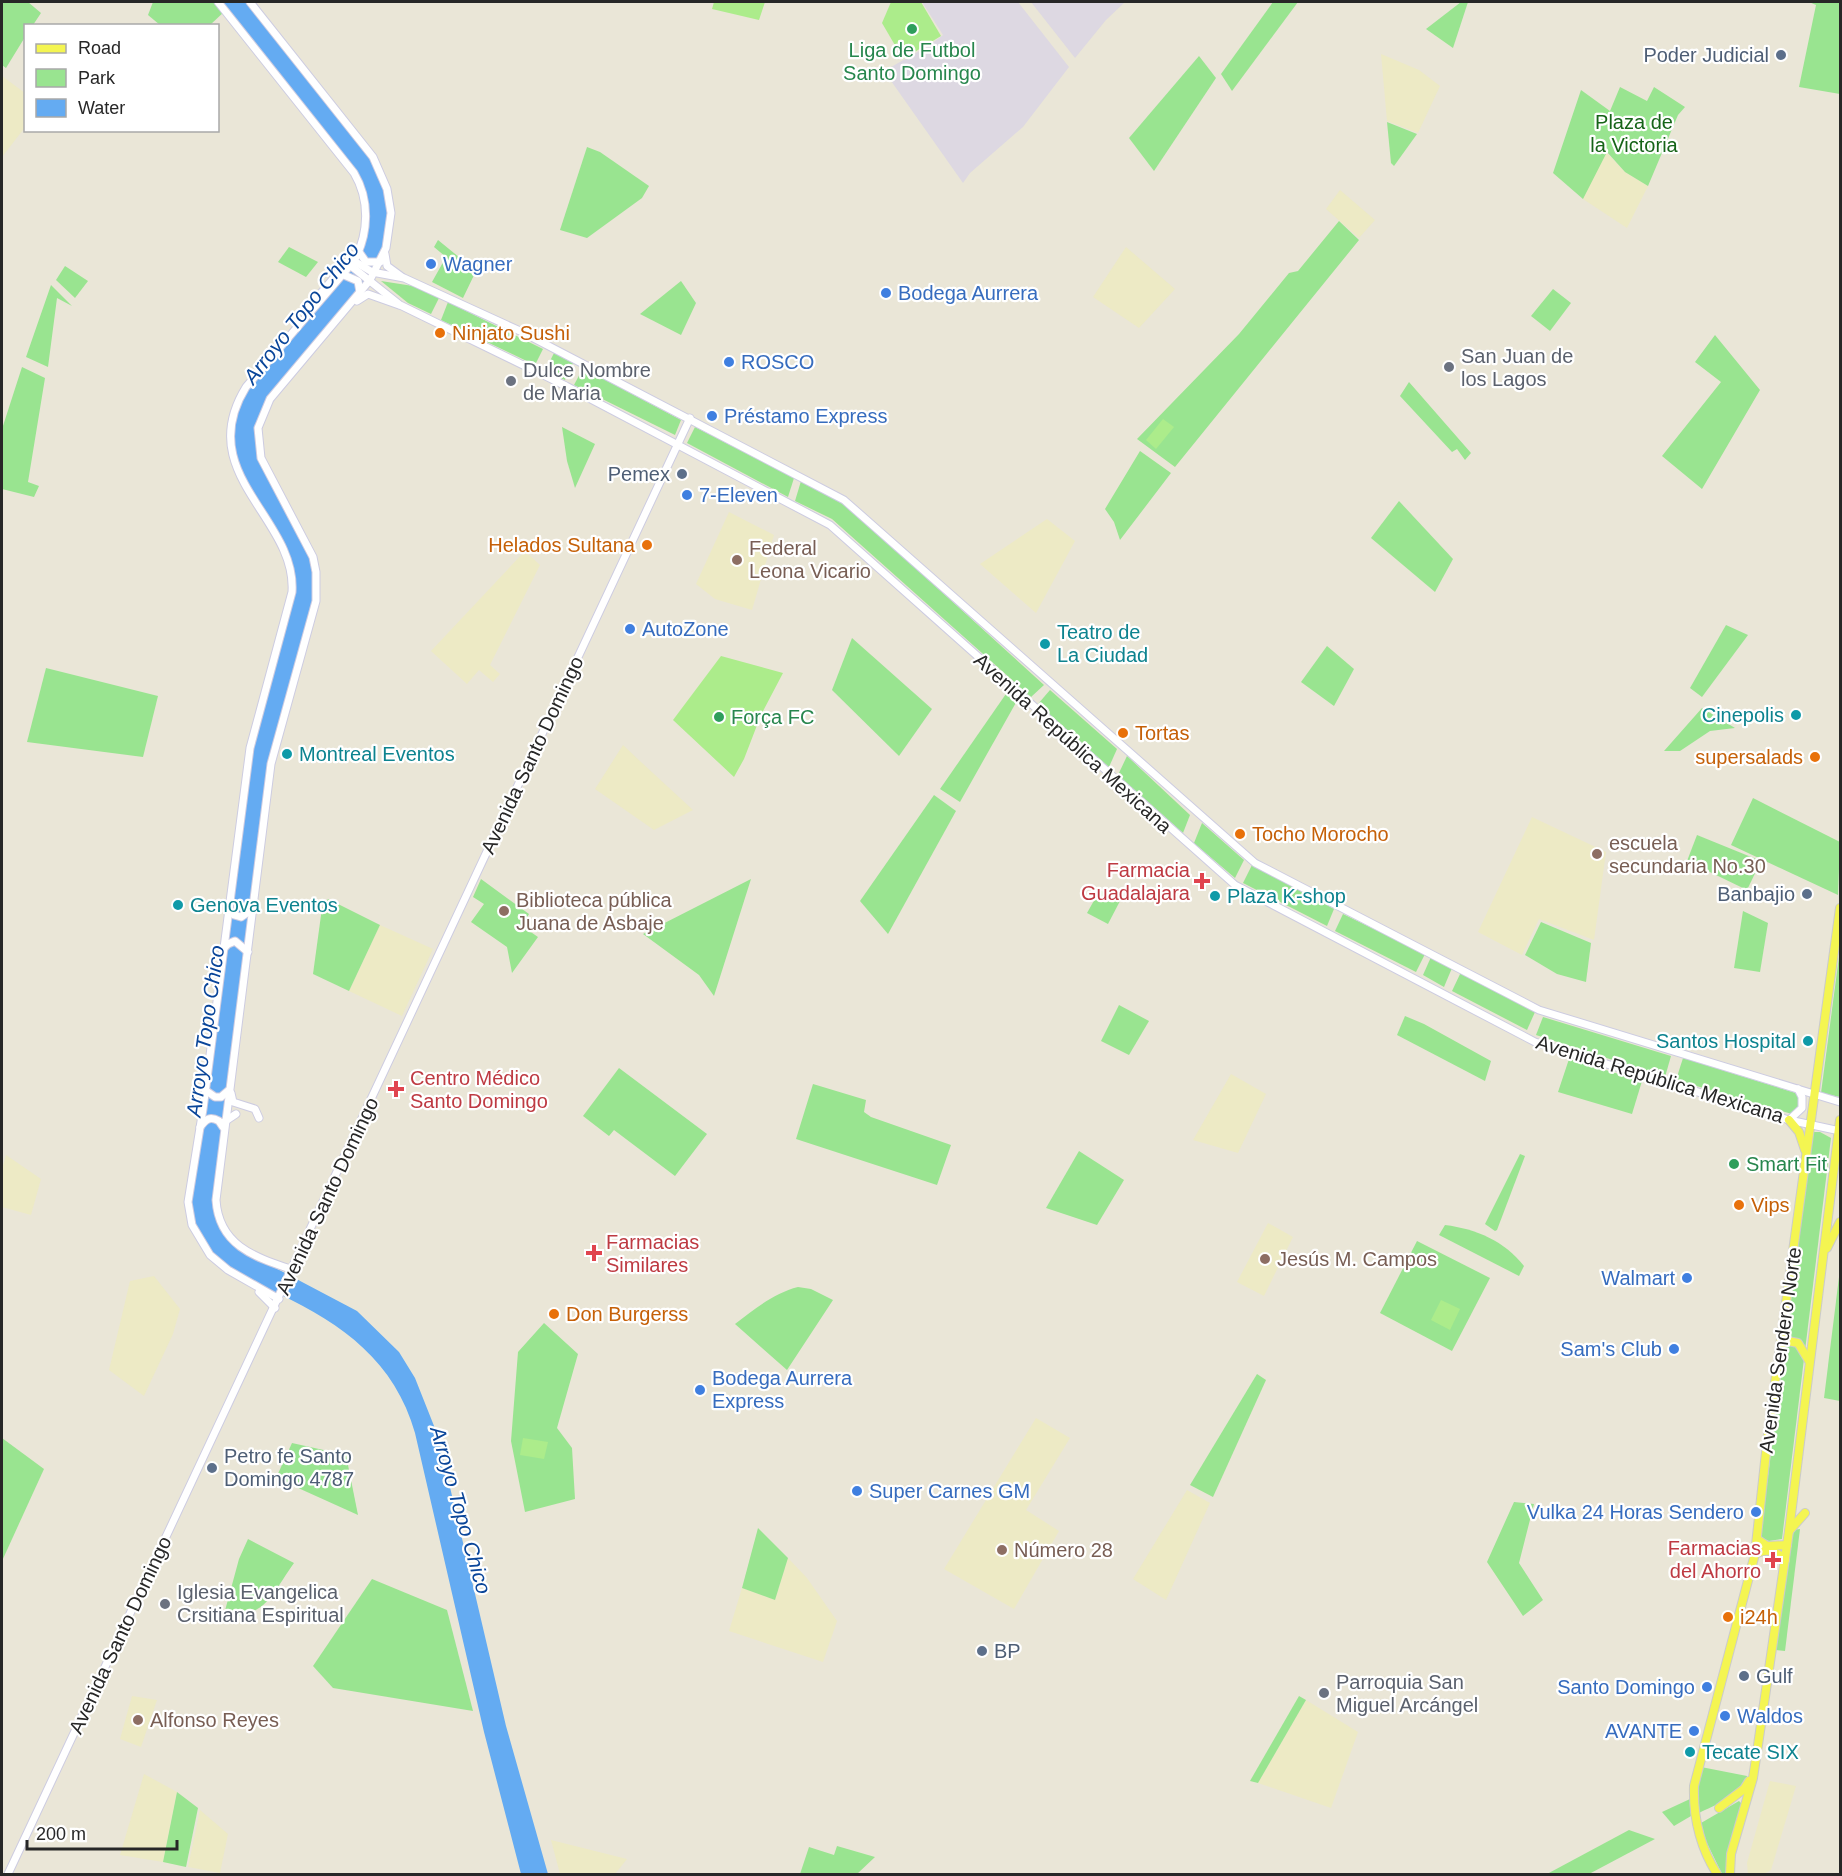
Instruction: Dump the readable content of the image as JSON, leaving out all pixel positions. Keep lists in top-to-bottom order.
{
  "streets": {
    "main road": ["Avenida República Mexicana", "Avenida Santo Domingo", "Avenida Sendero Norte"]
  },
  "crossings": [
    ["Avenida República Mexicana", "Avenida Santo Domingo"],
    ["Avenida República Mexicana", "Avenida Sendero Norte"]
  ],
  "water": ["Arroyo Topo Chico"],
  "parks": ["Plaza de la Victoria"],
  "places": {
    "other": [
      "Liga de Futbol Santo Domingo",
      "Poder Judicial",
      "Wagner",
      "Bodega Aurrera",
      "Ninjato Sushi",
      "ROSCO",
      "San Juan de los Lagos",
      "Dulce Nombre de Maria",
      "Préstamo Express",
      "Pemex",
      "7-Eleven",
      "Helados Sultana",
      "Federal Leona Vicario",
      "AutoZone",
      "Teatro de La Ciudad",
      "Cinepolis",
      "Força FC",
      "Tortas",
      "Montreal Eventos",
      "supersalads",
      "Tocho Morocho",
      "escuela secundaria No.30",
      "Banbajio",
      "Plaza K-shop",
      "Genova Eventos",
      "Biblioteca pública Juana de Asbaje",
      "Santos Hospital",
      "Smart Fit",
      "Vips",
      "Jesús M. Campos",
      "Walmart",
      "Don Burgerss",
      "Sam's Club",
      "Bodega Aurrera Express",
      "Petro fe Santo Domingo 4787",
      "Super Carnes GM",
      "Vulka 24 Horas Sendero",
      "Número 28",
      "Iglesia Evangelica Crsitiana Espiritual",
      "i24h",
      "BP",
      "Gulf",
      "Santo Domingo",
      "Parroquia San Miguel Arcángel",
      "Waldos",
      "Alfonso Reyes",
      "AVANTE",
      "Tecate SIX"
    ],
    "health": [
      "Farmacia Guadalajara",
      "Centro Médico Santo Domingo",
      "Farmacias Similares",
      "Farmacias del Ahorro"
    ]
  },
  "legend": ["Road", "Park", "Water"],
  "scale_bar": "200 m"
}
